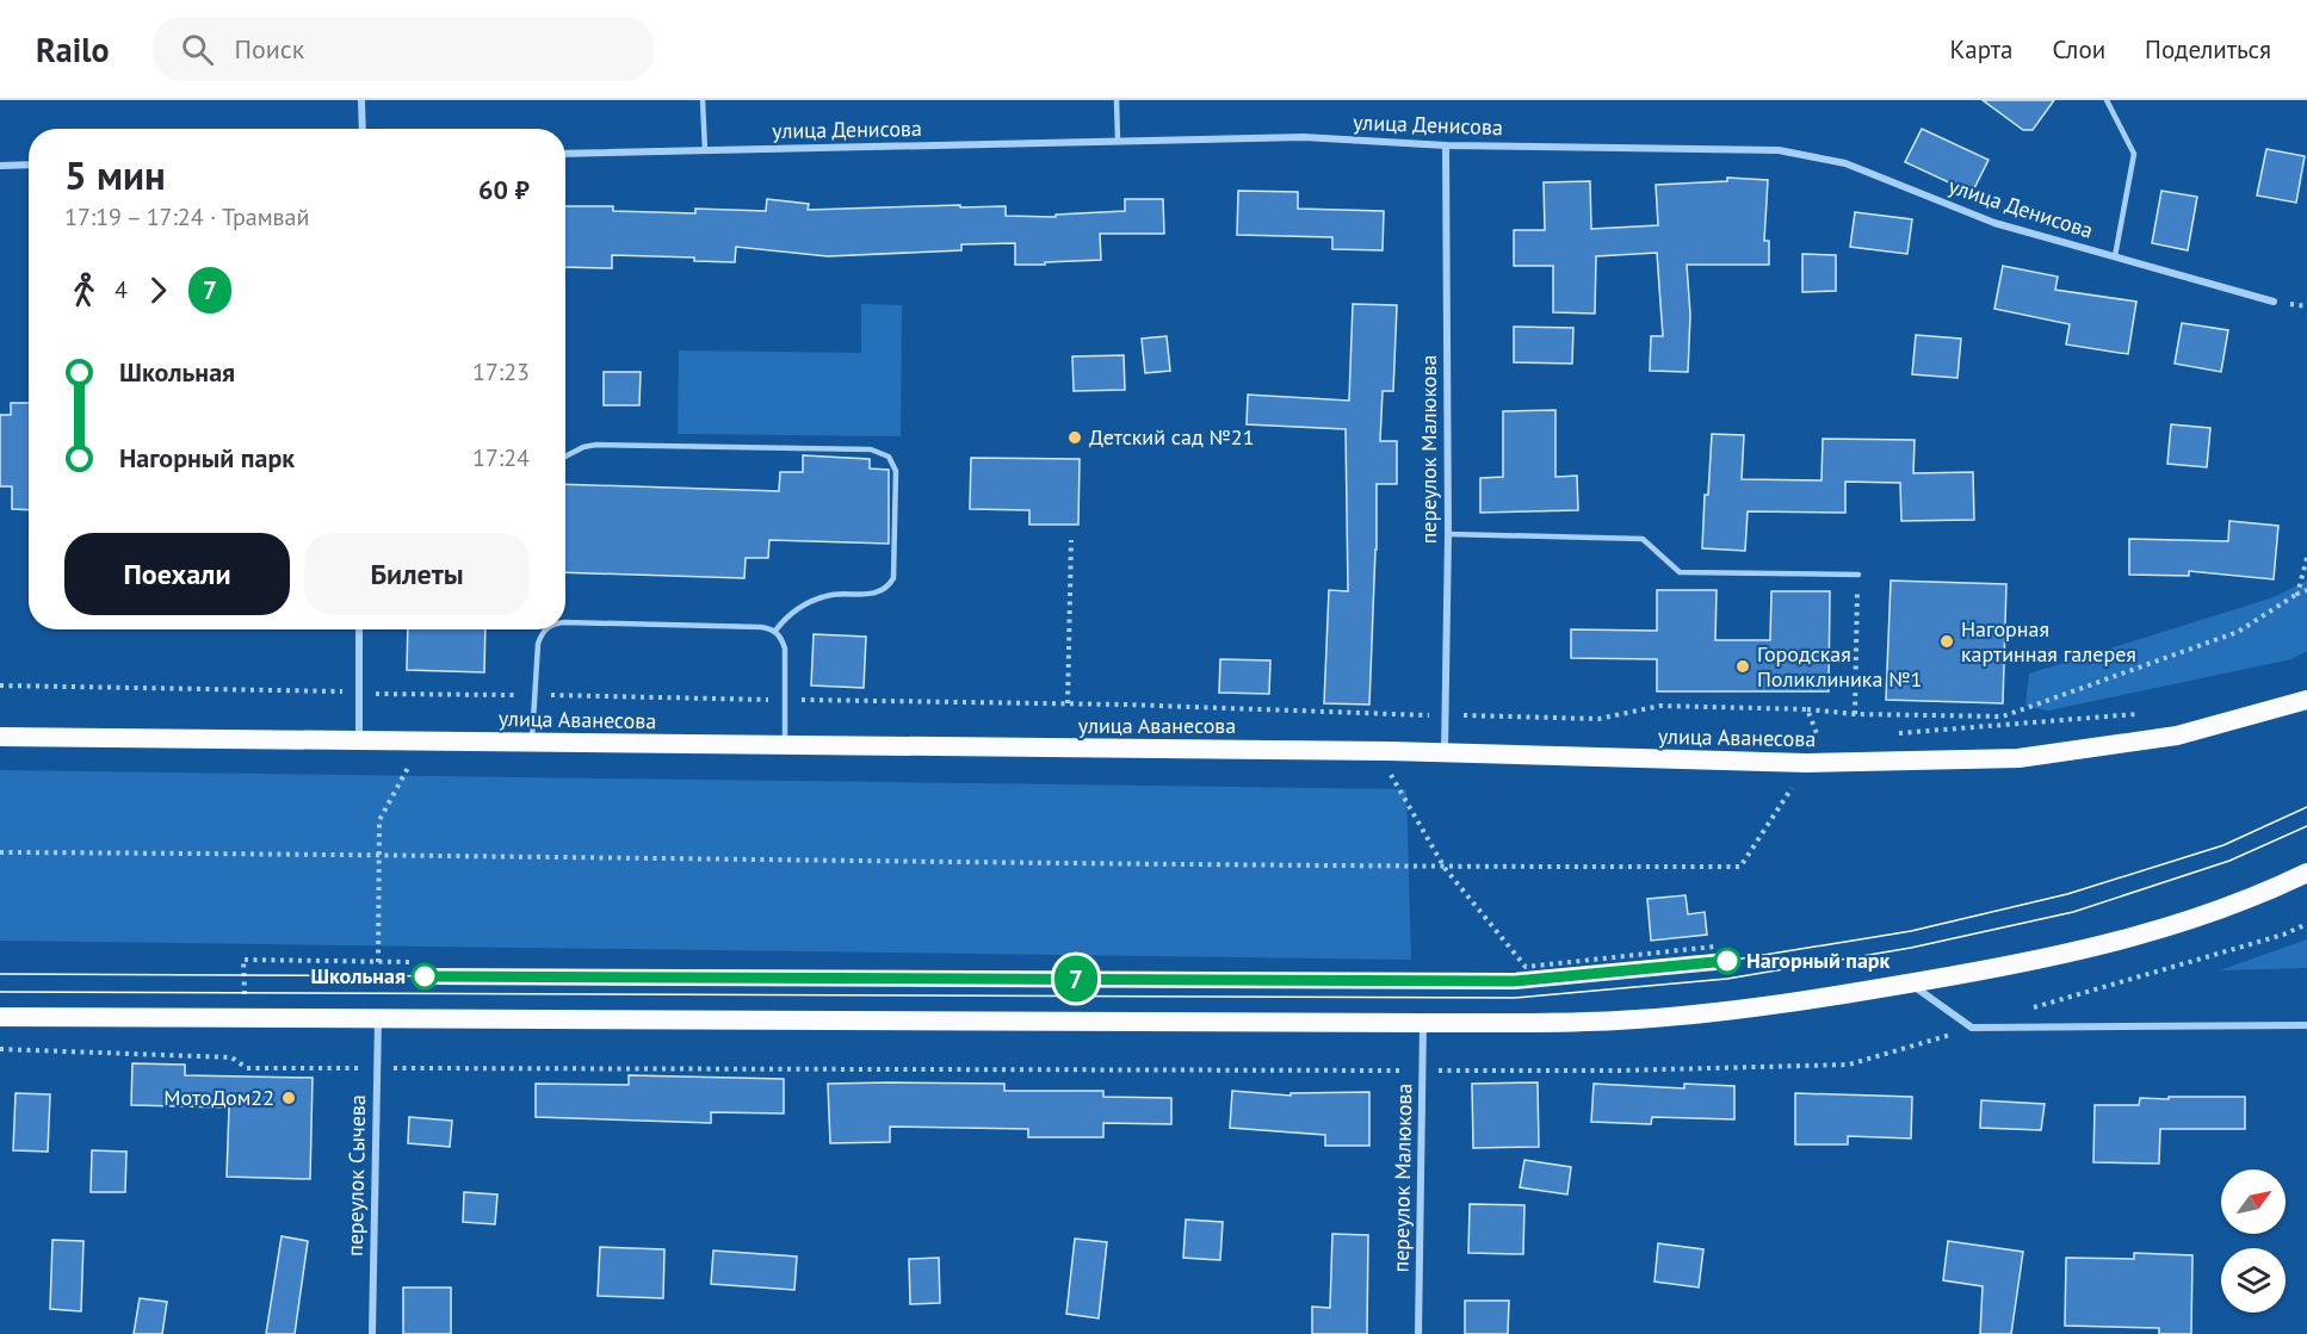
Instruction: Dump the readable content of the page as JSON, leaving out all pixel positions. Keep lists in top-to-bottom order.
{
  "streets": {
    "highway": ["улица Аванесова"],
    "street": ["улица Денисова", "переулок Малюкова", "переулок Сычева"]
  },
  "crossings": [
    ["улица Денисова", "переулок Малюкова"],
    ["переулок Малюкова", "улица Аванесова"]
  ],
  "places": [
    "Детский сад №21",
    "Нагорная картинная галерея",
    "Городская Поликлиника №1",
    "Нагорный парк",
    "Школьная",
    "МотоДом22"
  ],
  "lines": ["tram line 7"],
  "north": "top right",
  "page": {
    "header": "Railo",
    "search": "Поиск",
    "nav": ["Карта", "Слои", "Поделиться"],
    "on_map": "7",
    "heading": ["5 мин", "17:19 – 17:24 · Трамвай", "60 ₽"],
    "legs": ["4", "7"],
    "list": [
      {
        "name": "Школьная",
        "value": "17:23"
      },
      {
        "name": "Нагорный парк",
        "value": "17:24"
      }
    ],
    "buttons": ["Поехали", "Билеты"]
  }
}
